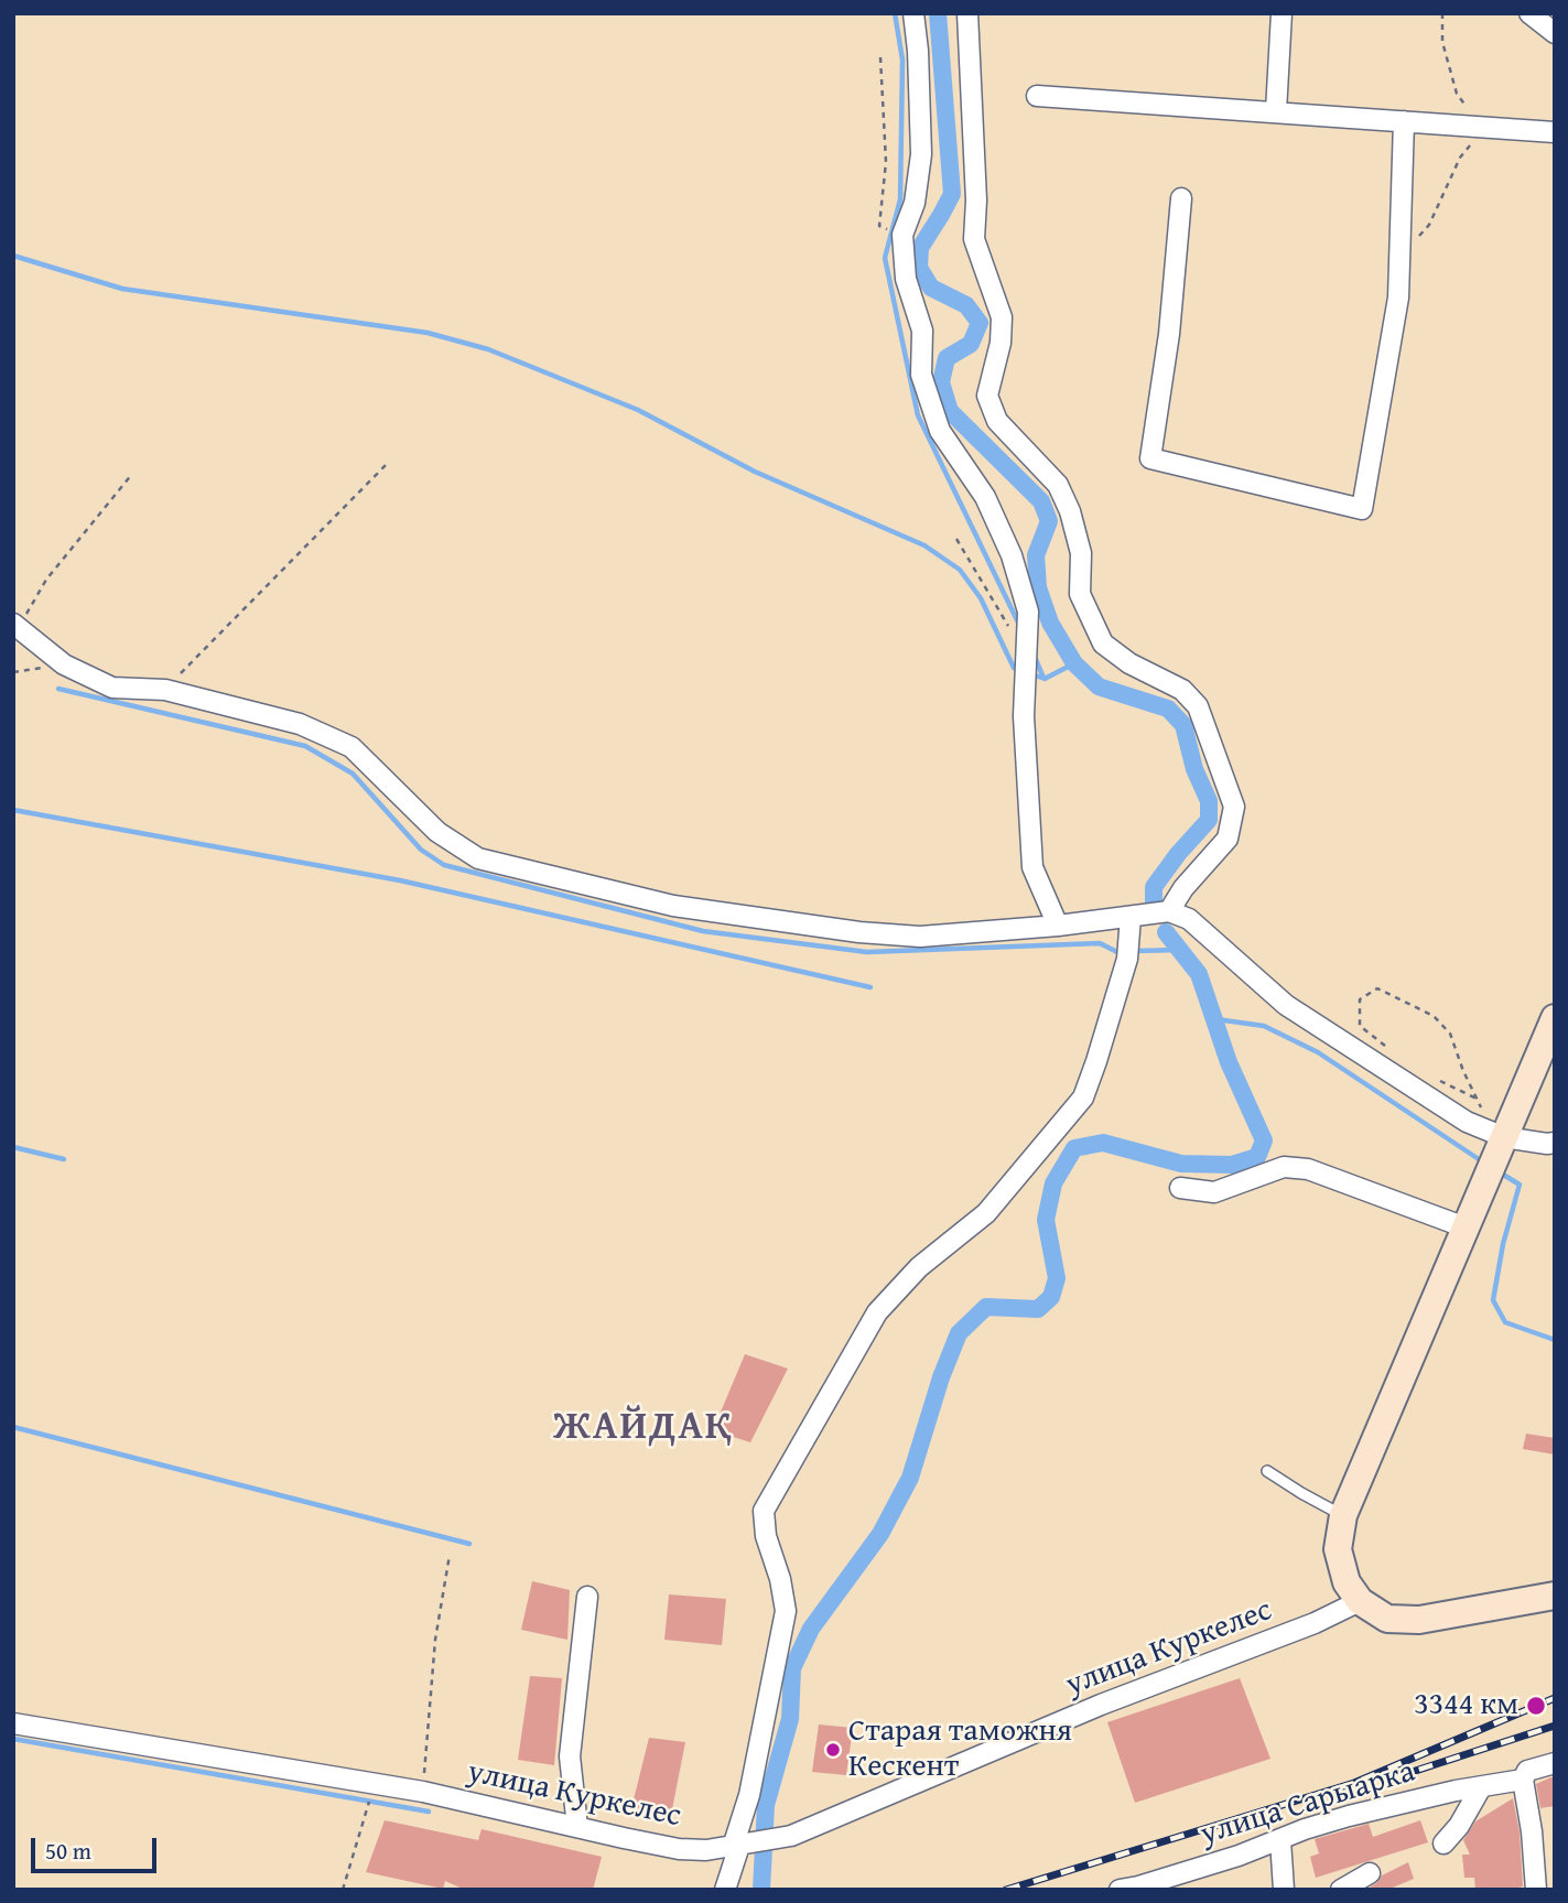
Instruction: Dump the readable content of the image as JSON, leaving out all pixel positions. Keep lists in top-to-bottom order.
{
  "streets": {
    "street": ["улица Куркелес", "улица Сарыарка"]
  },
  "districts": ["ЖАЙДАҚ"],
  "places": ["3344 км", "Старая таможня Кескент"],
  "scale_bar": "50 m"
}
